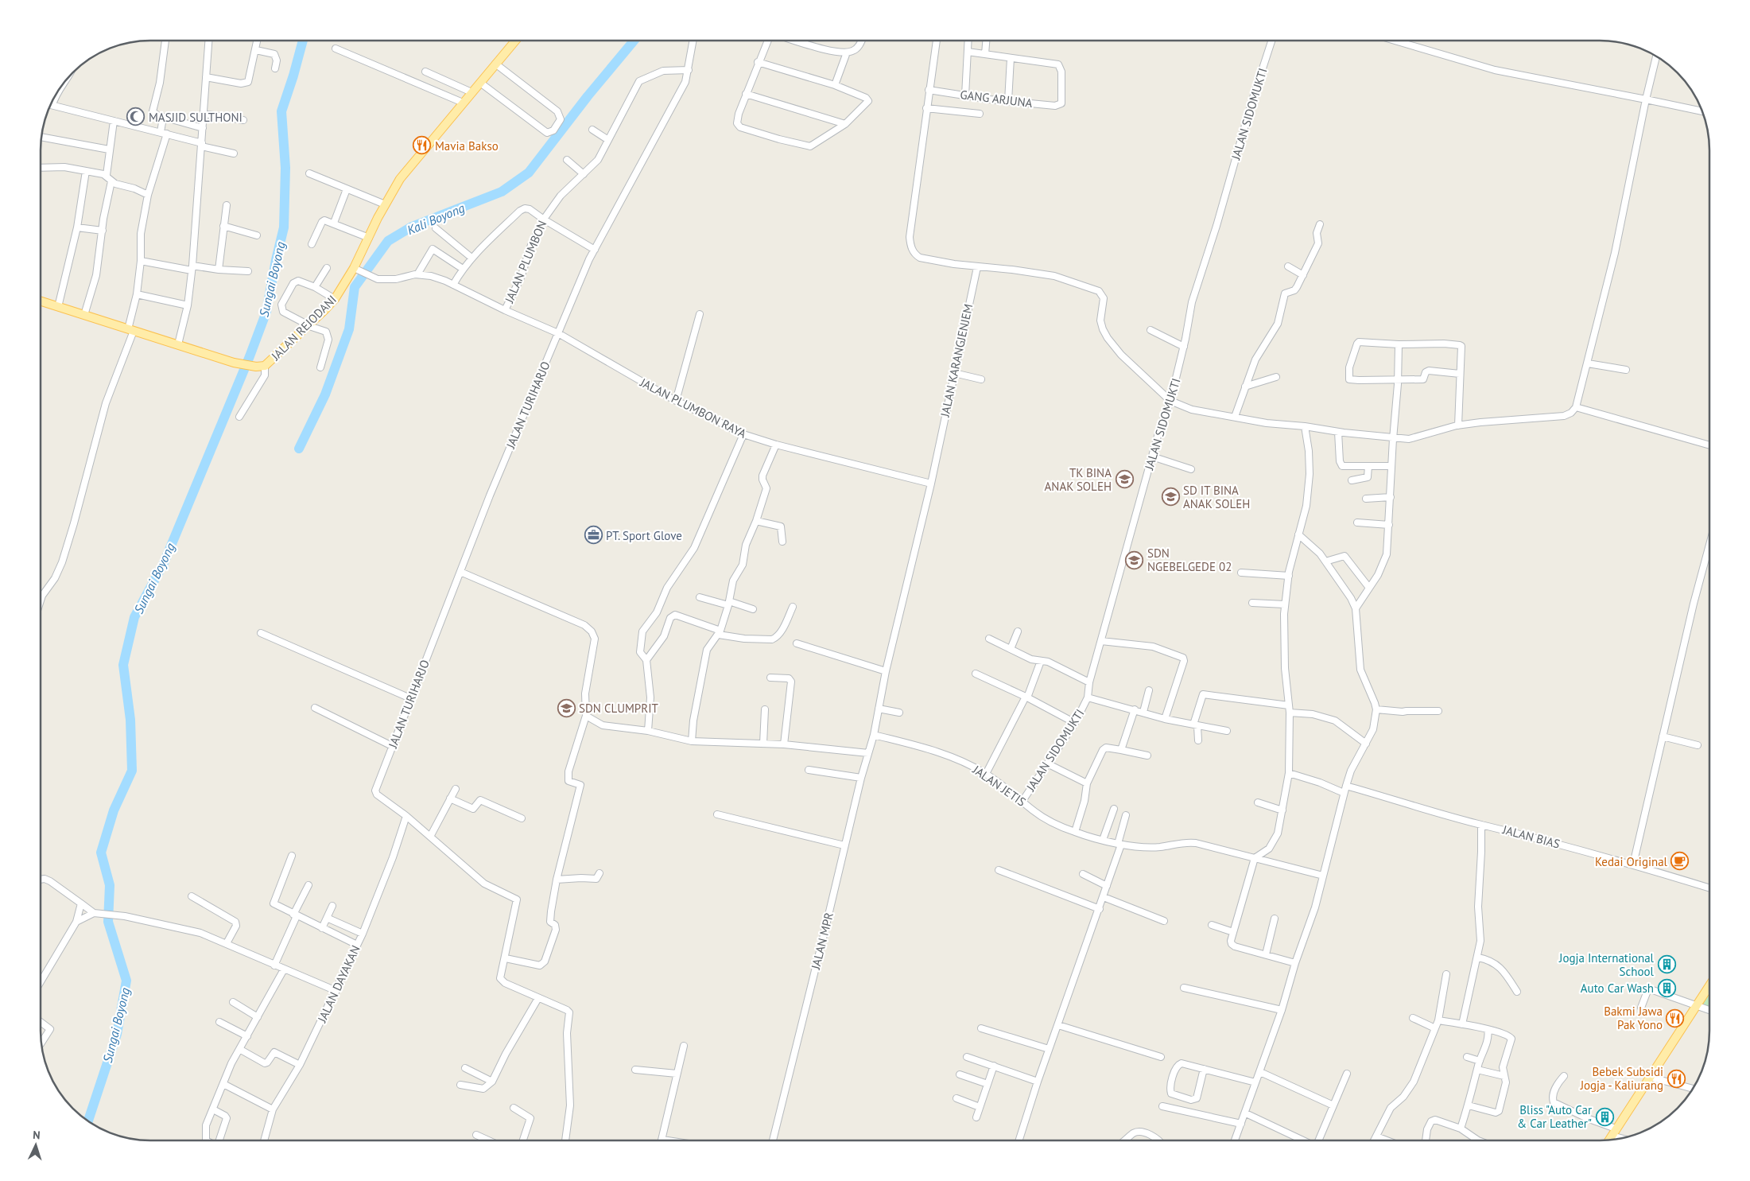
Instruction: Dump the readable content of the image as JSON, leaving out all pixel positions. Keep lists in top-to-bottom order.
{
  "streets": {
    "main road": ["JALAN REJODANI"],
    "street": [
      "GANG ARJUNA",
      "JALAN SIDOMUKTI",
      "JALAN PLUMBON",
      "JALAN KARANGJENJEM",
      "JALAN TURIHARJO",
      "JALAN PLUMBON RAYA",
      "JALAN JETIS",
      "JALAN BIAS",
      "JALAN MPR",
      "JALAN DAYAKAN"
    ]
  },
  "crossings": [
    ["JALAN SIDOMUKTI", "JALAN JETIS"],
    ["JALAN PLUMBON", "JALAN TURIHARJO"],
    ["JALAN PLUMBON", "JALAN PLUMBON RAYA"],
    ["JALAN KARANGJENJEM", "JALAN PLUMBON RAYA"],
    ["JALAN KARANGJENJEM", "JALAN JETIS"],
    ["JALAN KARANGJENJEM", "JALAN MPR"],
    ["JALAN TURIHARJO", "JALAN PLUMBON RAYA"],
    ["JALAN TURIHARJO", "JALAN DAYAKAN"],
    ["JALAN JETIS", "JALAN MPR"]
  ],
  "water": ["Kali Boyong", "Sungai Boyong"],
  "places": {
    "mosque": ["MASJID SULTHONI"],
    "restaurant": ["Mavia Bakso", "Bakmi Jawa Pak Yono", "Bebek Subsidi Jogja - Kaliurang"],
    "school or university": [
      "TK BINA ANAK SOLEH",
      "SD IT BINA ANAK SOLEH",
      "SDN NGEBELGEDE 02",
      "SDN CLUMPRIT"
    ],
    "office": ["PT. Sport Glove"],
    "cafe": ["Kedai Original"],
    "building": ["Jogja International School", "Auto Car Wash", "Bliss \"Auto Car & Car Leather\""]
  },
  "north": "top"
}
